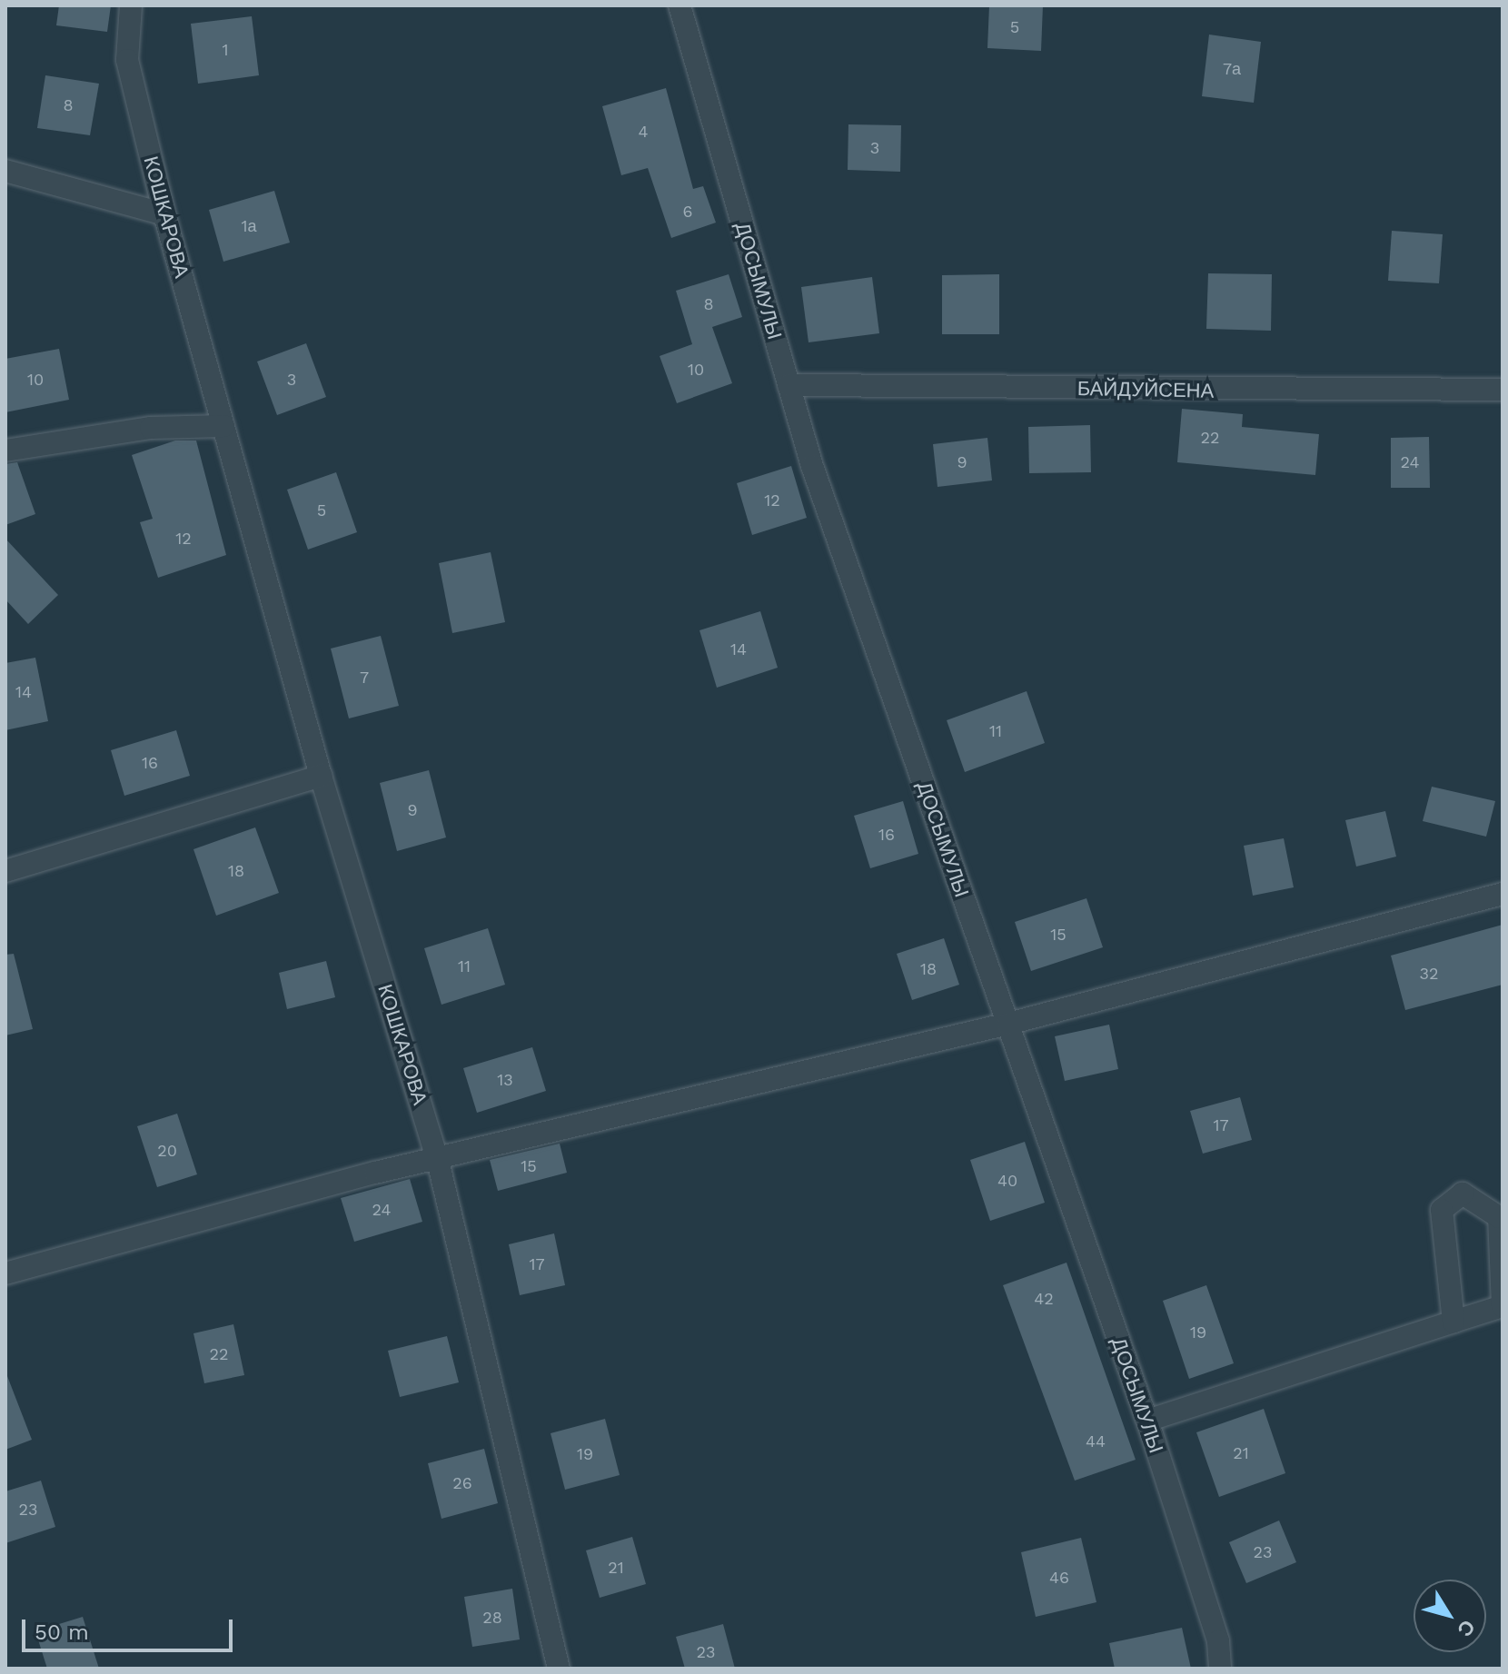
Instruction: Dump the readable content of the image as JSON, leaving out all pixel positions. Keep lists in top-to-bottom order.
{
  "streets": {
    "street": ["КОШКАРОВА", "ДОСЫМУЛЫ", "БАЙДУЙСЕНА"]
  },
  "crossings": [
    ["ДОСЫМУЛЫ", "БАЙДУЙСЕНА"]
  ],
  "house_numbers": [
    "5",
    "1",
    "7а",
    "8",
    "4",
    "3",
    "6",
    "1а",
    "8",
    "10",
    "10",
    "3",
    "22",
    "9",
    "24",
    "12",
    "5",
    "12",
    "14",
    "7",
    "14",
    "11",
    "16",
    "9",
    "16",
    "18",
    "15",
    "11",
    "18",
    "32",
    "13",
    "17",
    "20",
    "15",
    "40",
    "24",
    "17",
    "42",
    "19",
    "22",
    "44",
    "21",
    "19",
    "26",
    "23",
    "23",
    "21",
    "46",
    "28",
    "23"
  ],
  "scale_bar": "50 m",
  "north": "bottom right"
}
